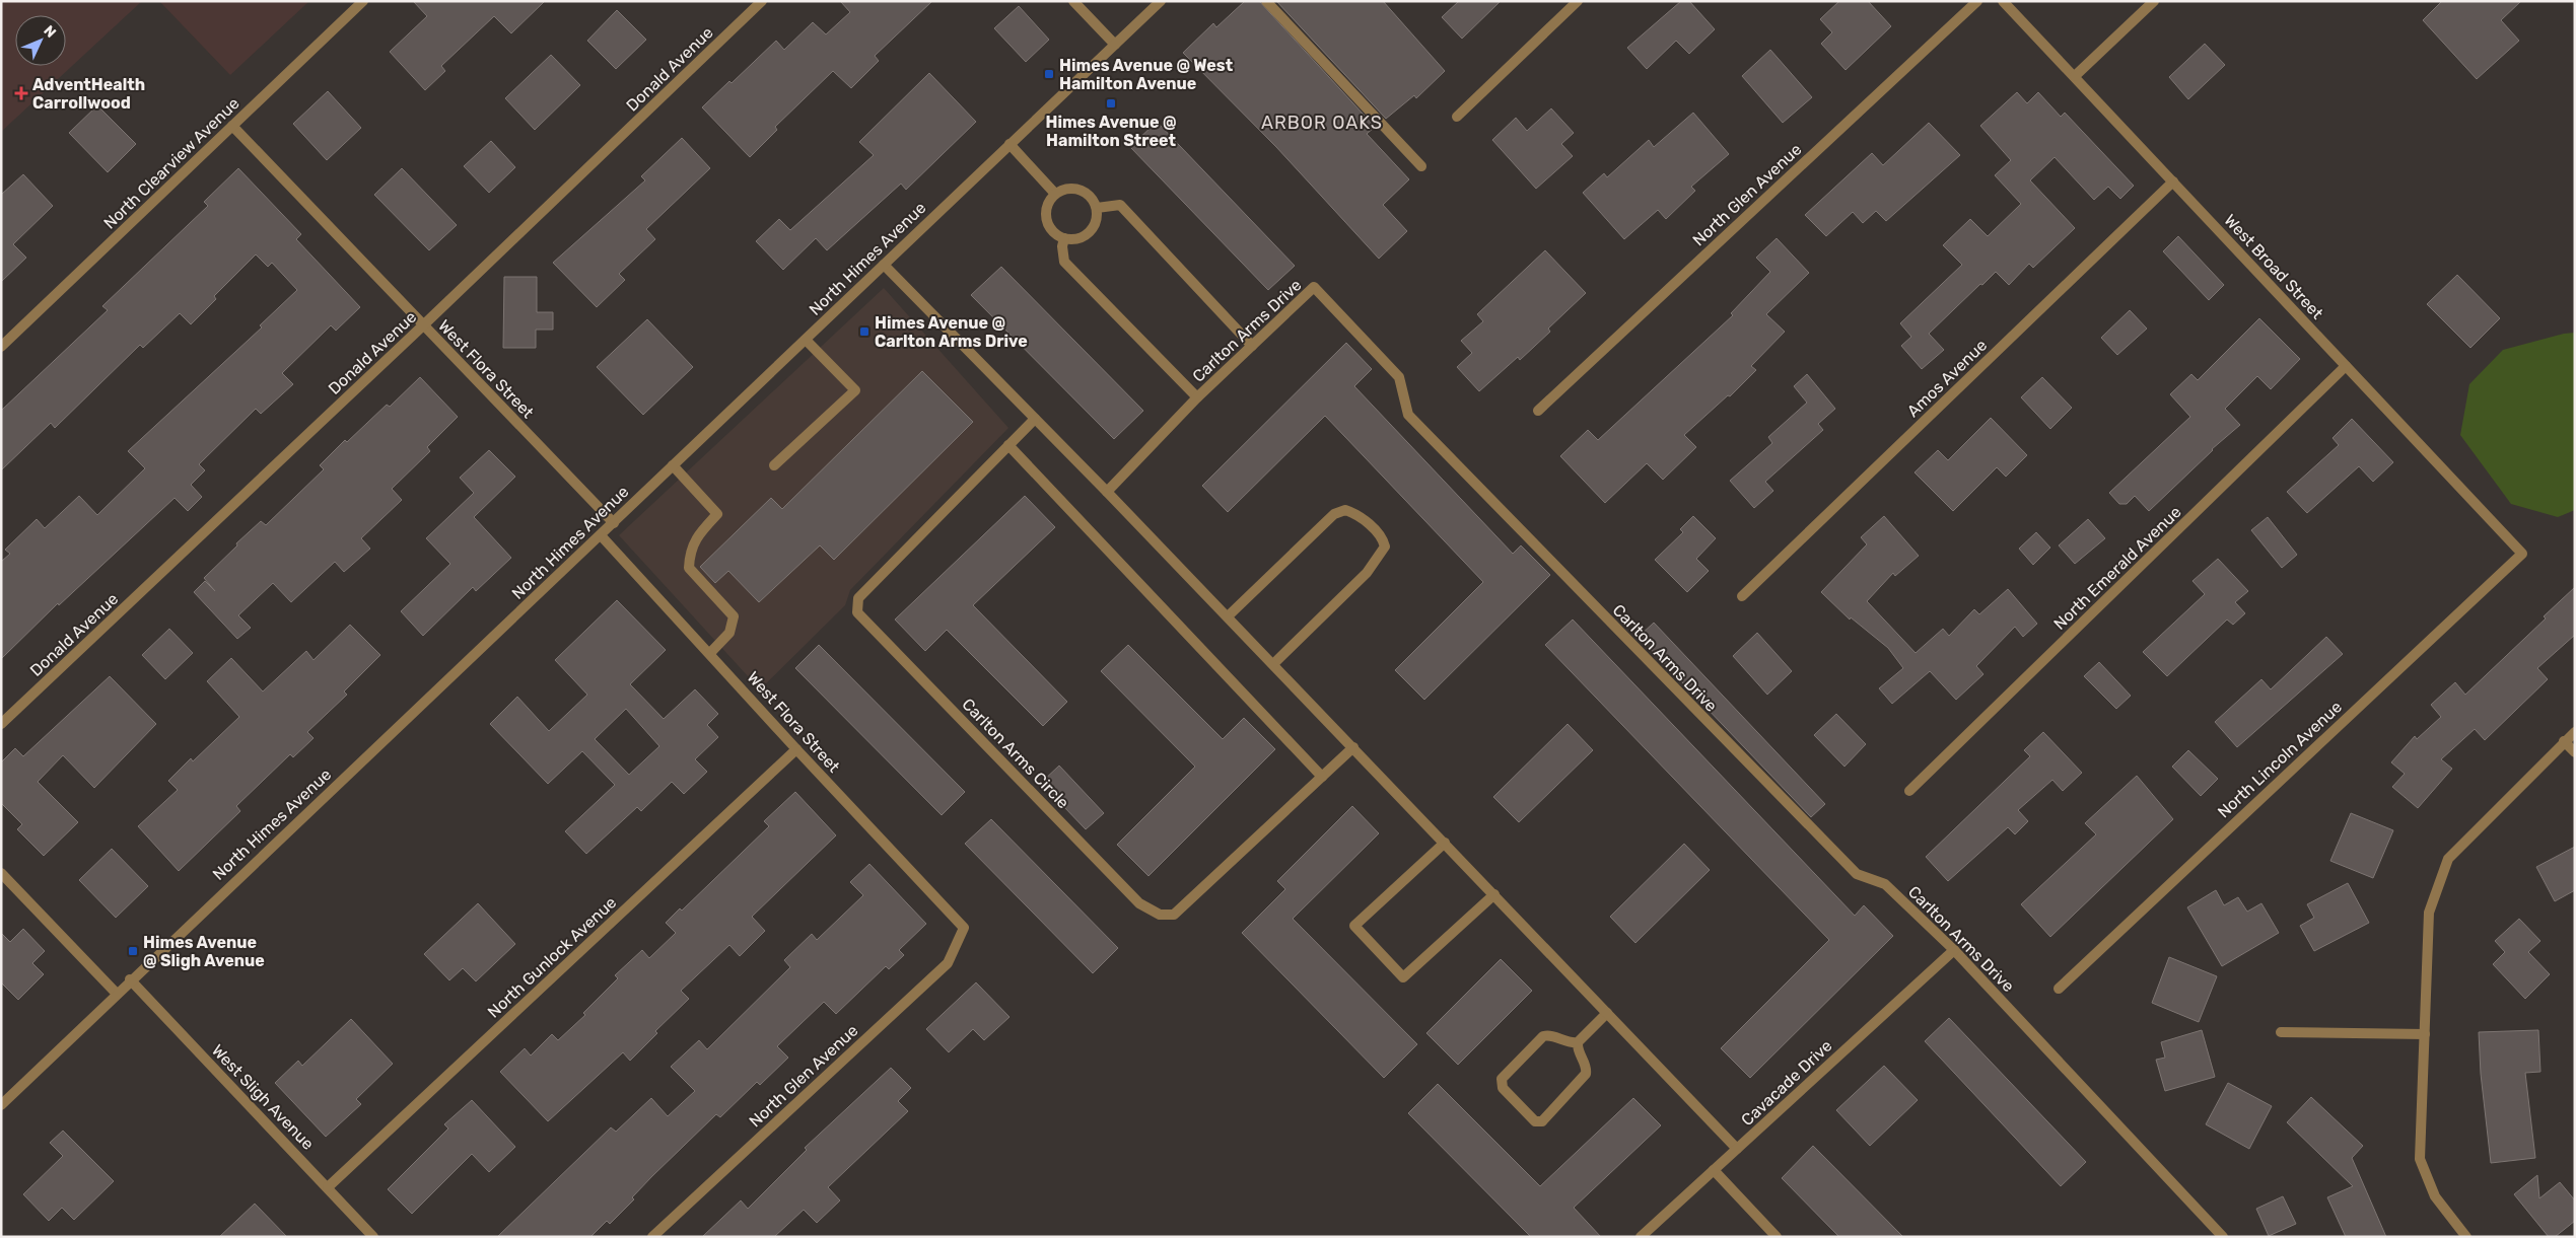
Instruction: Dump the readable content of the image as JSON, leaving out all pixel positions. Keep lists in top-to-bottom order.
{
  "streets": {
    "street": [
      "Donald Avenue",
      "North Clearview Avenue",
      "North Glen Avenue",
      "North Himes Avenue",
      "West Broad Street",
      "Carlton Arms Drive",
      "West Flora Street",
      "Amos Avenue",
      "North Emerald Avenue",
      "Carlton Arms Circle",
      "North Lincoln Avenue",
      "North Gunlock Avenue",
      "Cavacade Drive",
      "West Sligh Avenue"
    ]
  },
  "crossings": [
    ["Donald Avenue", "West Flora Street"],
    ["North Clearview Avenue", "West Flora Street"],
    ["North Glen Avenue", "West Flora Street"],
    ["North Himes Avenue", "West Flora Street"],
    ["North Himes Avenue", "West Sligh Avenue"],
    ["West Broad Street", "Amos Avenue"],
    ["West Broad Street", "North Emerald Avenue"],
    ["West Broad Street", "North Lincoln Avenue"],
    ["Carlton Arms Drive", "Cavacade Drive"],
    ["West Flora Street", "North Gunlock Avenue"],
    ["North Gunlock Avenue", "West Sligh Avenue"]
  ],
  "districts": ["ARBOR OAKS"],
  "places": {
    "transit": [
      "Himes Avenue @ West Hamilton Avenue",
      "Himes Avenue @ Hamilton Street",
      "Himes Avenue @ Carlton Arms Drive",
      "Himes Avenue @ Sligh Avenue"
    ],
    "health": ["AdventHealth Carrollwood"]
  },
  "north": "top right"
}
